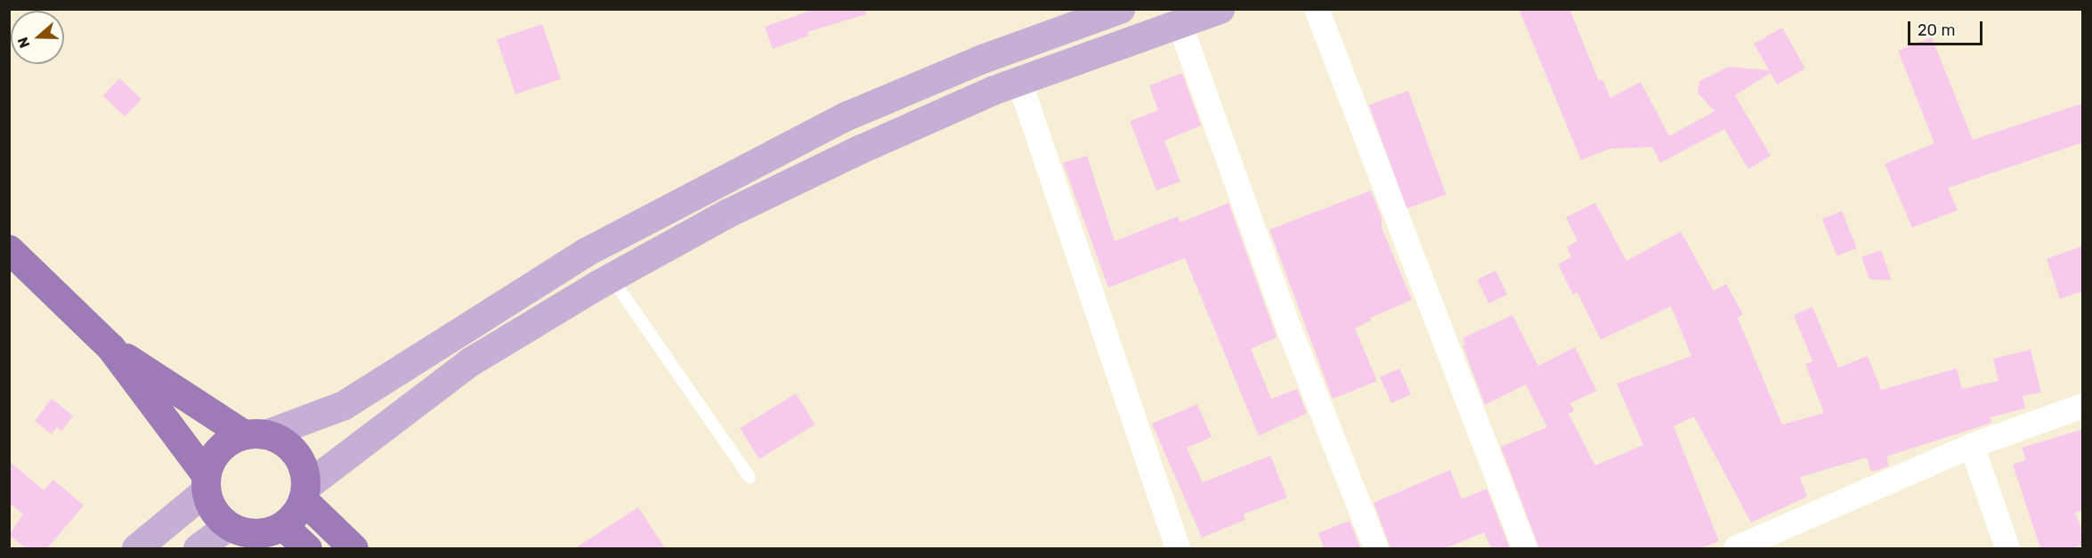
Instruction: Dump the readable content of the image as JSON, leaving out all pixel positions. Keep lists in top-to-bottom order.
{
  "scale_bar": "20 m",
  "north": "left"
}
